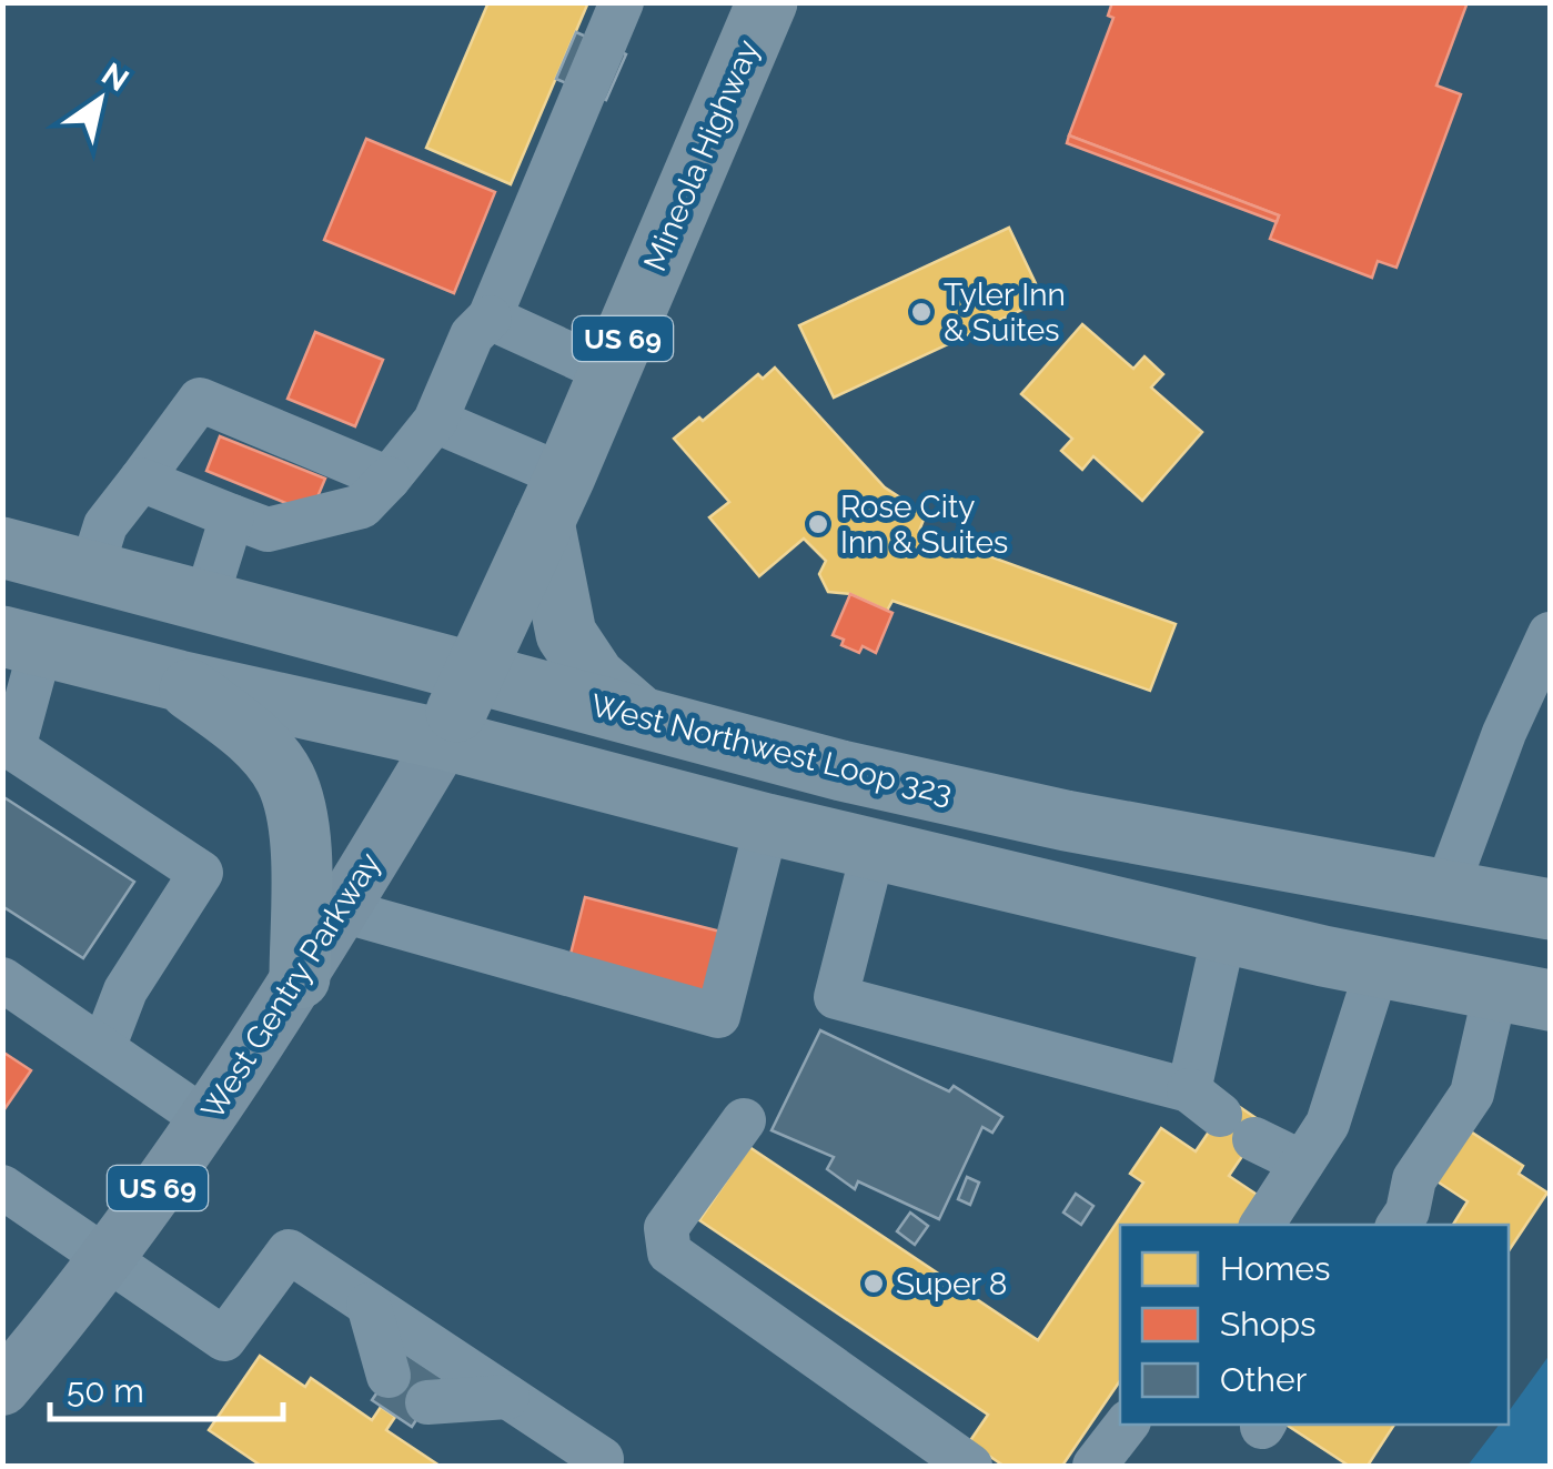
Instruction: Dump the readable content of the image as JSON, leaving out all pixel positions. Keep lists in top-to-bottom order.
{
  "streets": {
    "highway": [
      "Mineola Highway",
      "US 69",
      "West Northwest Loop 323",
      "West Gentry Parkway"
    ]
  },
  "crossings": [
    ["Mineola Highway", "West Northwest Loop 323"],
    ["Mineola Highway", "West Gentry Parkway"],
    ["West Northwest Loop 323", "West Gentry Parkway"]
  ],
  "places": ["Tyler Inn & Suites", "Rose City Inn & Suites", "Super 8"],
  "legend": ["Homes", "Shops", "Other"],
  "scale_bar": "50 m",
  "north": "top right"
}
